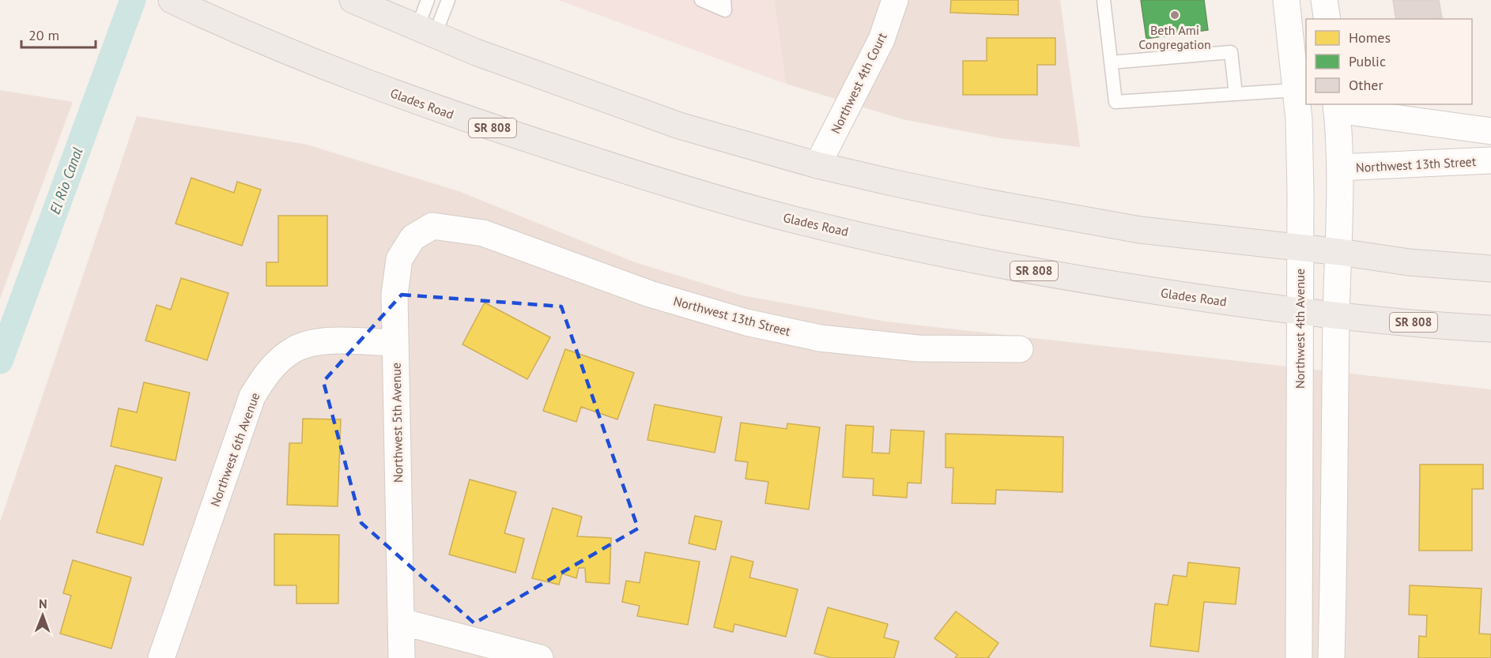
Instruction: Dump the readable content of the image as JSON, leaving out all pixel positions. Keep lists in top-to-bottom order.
{
  "streets": {
    "main road": ["Glades Road", "SR 808"],
    "street": [
      "Northwest 4th Court",
      "Northwest 13th Street",
      "Northwest 4th Avenue",
      "Northwest 5th Avenue",
      "Northwest 6th Avenue"
    ]
  },
  "crossings": [
    ["Glades Road", "Northwest 4th Avenue"],
    ["Northwest 13th Street", "Northwest 5th Avenue"],
    ["Northwest 5th Avenue", "Northwest 6th Avenue"]
  ],
  "water": ["El Rio Canal"],
  "places": ["Beth Ami Congregation"],
  "legend": ["Homes", "Public", "Other"],
  "scale_bar": "20 m",
  "north": "top"
}
